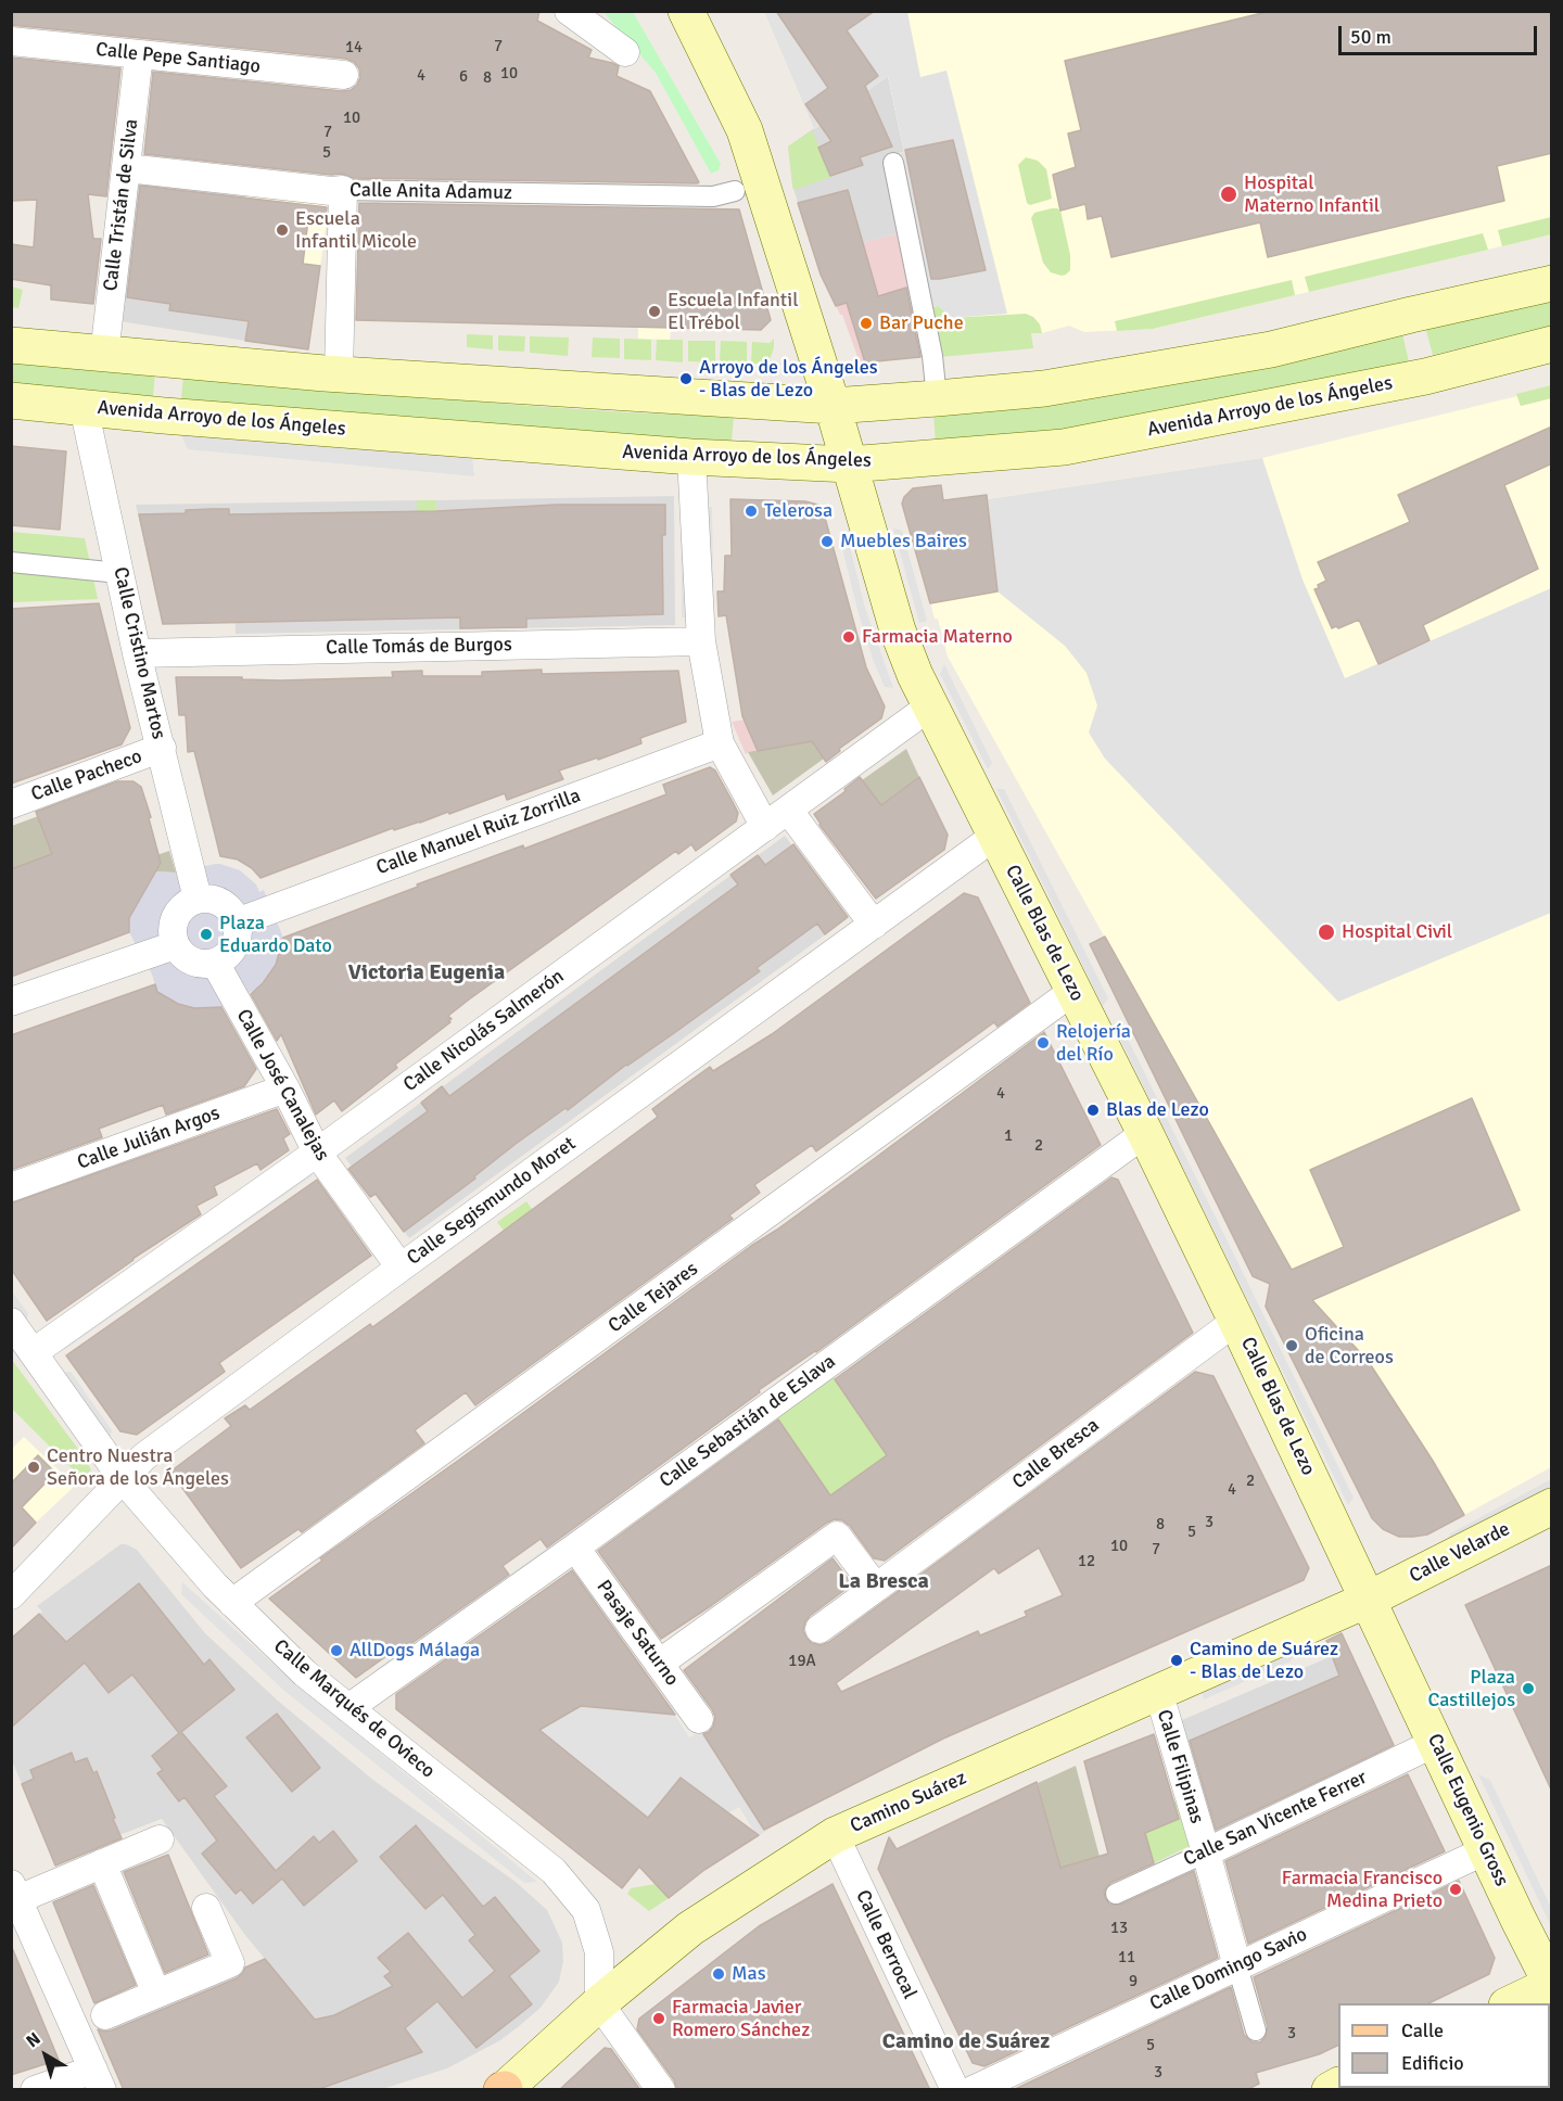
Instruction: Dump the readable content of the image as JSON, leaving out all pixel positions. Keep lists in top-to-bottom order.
{
  "streets": {
    "main road": [
      "Avenida Arroyo de los Ángeles",
      "Calle Blas de Lezo",
      "Calle Velarde",
      "Camino Suárez",
      "Calle Eugenio Gross"
    ],
    "street": [
      "Calle Pepe Santiago",
      "Calle Anita Adamuz",
      "Calle Tristán de Silva",
      "Calle Tomás de Burgos",
      "Calle Cristino Martos",
      "Calle Pacheco",
      "Calle Manuel Ruiz Zorrilla",
      "Calle Nicolás Salmerón",
      "Calle José Canalejas",
      "Calle Julián Argos",
      "Calle Segismundo Moret",
      "Calle Tejares",
      "Calle Sebastián de Eslava",
      "Calle Bresca",
      "Pasaje Saturno",
      "Calle Marqués de Ovieco",
      "Calle Filipinas",
      "Calle San Vicente Ferrer",
      "Calle Berrocal",
      "Calle Domingo Savio"
    ]
  },
  "crossings": [
    ["Calle Pepe Santiago", "Calle Tristán de Silva"],
    ["Calle Anita Adamuz", "Calle Tristán de Silva"],
    ["Calle Tristán de Silva", "Avenida Arroyo de los Ángeles"],
    ["Avenida Arroyo de los Ángeles", "Calle Cristino Martos"],
    ["Avenida Arroyo de los Ángeles", "Calle Blas de Lezo"],
    ["Calle Tomás de Burgos", "Calle Cristino Martos"],
    ["Calle Cristino Martos", "Calle Pacheco"],
    ["Calle Cristino Martos", "Calle Manuel Ruiz Zorrilla"],
    ["Calle Cristino Martos", "Calle José Canalejas"],
    ["Calle Manuel Ruiz Zorrilla", "Calle José Canalejas"],
    ["Calle Blas de Lezo", "Calle Nicolás Salmerón"],
    ["Calle Blas de Lezo", "Calle Segismundo Moret"],
    ["Calle Blas de Lezo", "Calle Tejares"],
    ["Calle Blas de Lezo", "Calle Sebastián de Eslava"],
    ["Calle Blas de Lezo", "Calle Bresca"],
    ["Calle Blas de Lezo", "Calle Velarde"],
    ["Calle Blas de Lezo", "Camino Suárez"],
    ["Calle Blas de Lezo", "Calle Eugenio Gross"],
    ["Calle Nicolás Salmerón", "Calle José Canalejas"],
    ["Calle Nicolás Salmerón", "Calle Marqués de Ovieco"],
    ["Calle José Canalejas", "Calle Julián Argos"],
    ["Calle José Canalejas", "Calle Segismundo Moret"],
    ["Calle Segismundo Moret", "Calle Marqués de Ovieco"],
    ["Calle Tejares", "Calle Marqués de Ovieco"],
    ["Calle Sebastián de Eslava", "Pasaje Saturno"],
    ["Calle Sebastián de Eslava", "Calle Marqués de Ovieco"],
    ["Calle Velarde", "Camino Suárez"],
    ["Calle Velarde", "Calle Eugenio Gross"],
    ["Calle Marqués de Ovieco", "Camino Suárez"],
    ["Calle Filipinas", "Camino Suárez"],
    ["Calle Filipinas", "Calle San Vicente Ferrer"],
    ["Calle Filipinas", "Calle Domingo Savio"],
    ["Camino Suárez", "Calle Eugenio Gross"],
    ["Camino Suárez", "Calle Berrocal"],
    ["Calle Eugenio Gross", "Calle San Vicente Ferrer"],
    ["Calle Eugenio Gross", "Calle Domingo Savio"]
  ],
  "districts": ["Victoria Eugenia", "La Bresca", "Camino de Suárez"],
  "places": [
    "Hospital Materno Infantil",
    "Escuela Infantil Micole",
    "Escuela Infantil El Trébol",
    "Bar Puche",
    "Arroyo de los Ángeles - Blas de Lezo",
    "Telerosa",
    "Muebles Baires",
    "Farmacia Materno",
    "Hospital Civil",
    "Plaza Eduardo Dato",
    "Relojería del Río",
    "Blas de Lezo",
    "Oficina de Correos",
    "Centro Nuestra Señora de los Ángeles",
    "AllDogs Málaga",
    "Camino de Suárez - Blas de Lezo",
    "Plaza Castillejos",
    "Farmacia Francisco Medina Prieto",
    "Mas",
    "Farmacia Javier Romero Sánchez"
  ],
  "house_numbers": [
    "7",
    "14",
    "10",
    "4",
    "6",
    "8",
    "10",
    "7",
    "5",
    "4",
    "1",
    "2",
    "2",
    "4",
    "3",
    "8",
    "5",
    "10",
    "7",
    "12",
    "19A",
    "13",
    "11",
    "9",
    "3",
    "5",
    "3"
  ],
  "legend": ["Calle", "Edificio"],
  "scale_bar": "50 m",
  "north": "top left"
}
